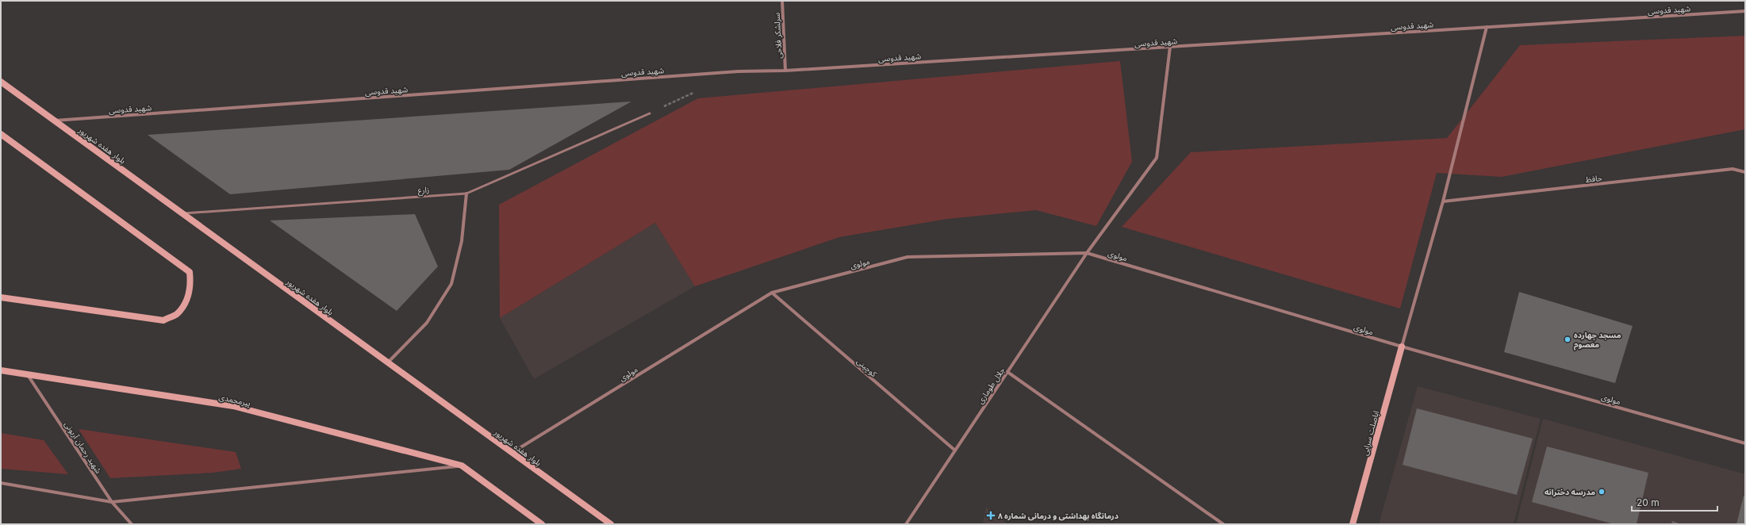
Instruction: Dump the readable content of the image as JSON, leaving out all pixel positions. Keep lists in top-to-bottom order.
{
  "streets": {
    "main road": ["بلوار هفده شهریور", "پیرمحمدی", "اباصلت سرابی"],
    "street": [
      "شهید قدوسی",
      "سرلشکر فلاحی",
      "حافظ",
      "مولوی",
      "کوچینی",
      "جلال طوماری",
      "شهید رحمان آربونی"
    ],
    "lane": ["زارع"]
  },
  "crossings": [
    ["شهید قدوسی", "سرلشکر فلاحی"],
    ["شهید قدوسی", "بلوار هفده شهریور"],
    ["شهید قدوسی", "جلال طوماری"],
    ["بلوار هفده شهریور", "زارع"],
    ["بلوار هفده شهریور", "مولوی"],
    ["مولوی", "کوچینی"],
    ["مولوی", "جلال طوماری"],
    ["مولوی", "اباصلت سرابی"],
    ["کوچینی", "جلال طوماری"],
    ["پیرمحمدی", "شهید رحمان آربونی"]
  ],
  "places": {
    "other": ["مسجد چهارده معصوم", "مدرسه دخترانه"],
    "health": ["درمانگاه بهداشتی و درمانی شماره ۸"]
  },
  "scale_bar": "20 m"
}
